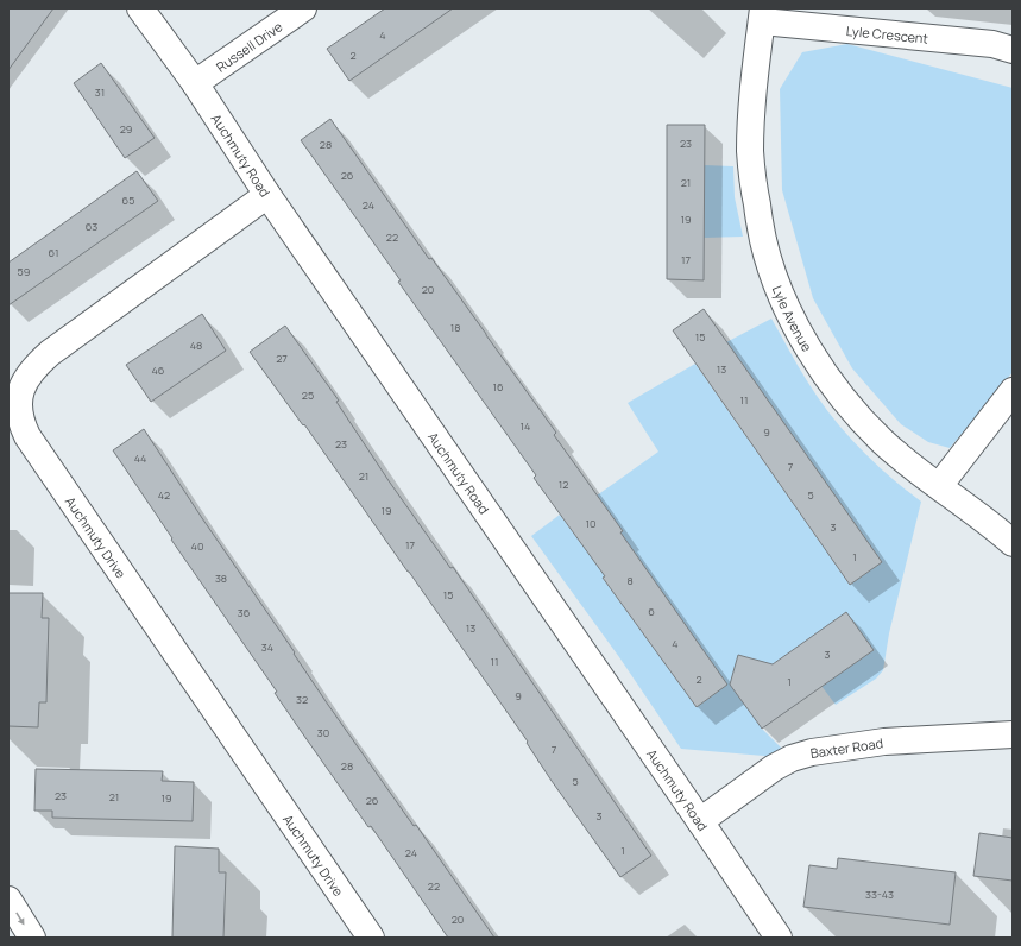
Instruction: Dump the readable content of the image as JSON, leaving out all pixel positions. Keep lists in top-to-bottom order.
{
  "streets": {
    "street": [
      "Lyle Crescent",
      "Russell Drive",
      "Auchmuty Road",
      "Lyle Avenue",
      "Auchmuty Drive",
      "Baxter Road"
    ]
  },
  "crossings": [
    ["Lyle Crescent", "Lyle Avenue"],
    ["Russell Drive", "Auchmuty Road"],
    ["Auchmuty Road", "Auchmuty Drive"],
    ["Auchmuty Road", "Baxter Road"]
  ],
  "house_numbers": [
    "4",
    "2",
    "31",
    "29",
    "23",
    "28",
    "26",
    "21",
    "65",
    "24",
    "19",
    "63",
    "22",
    "61",
    "17",
    "59",
    "20",
    "18",
    "15",
    "48",
    "27",
    "13",
    "46",
    "16",
    "25",
    "11",
    "14",
    "9",
    "23",
    "44",
    "7",
    "21",
    "12",
    "42",
    "5",
    "19",
    "10",
    "3",
    "17",
    "40",
    "1",
    "38",
    "8",
    "15",
    "6",
    "36",
    "13",
    "4",
    "34",
    "3",
    "11",
    "2",
    "1",
    "9",
    "32",
    "30",
    "7",
    "28",
    "5",
    "23",
    "21",
    "19",
    "26",
    "3",
    "1",
    "24",
    "22",
    "33-43",
    "20"
  ]
}
